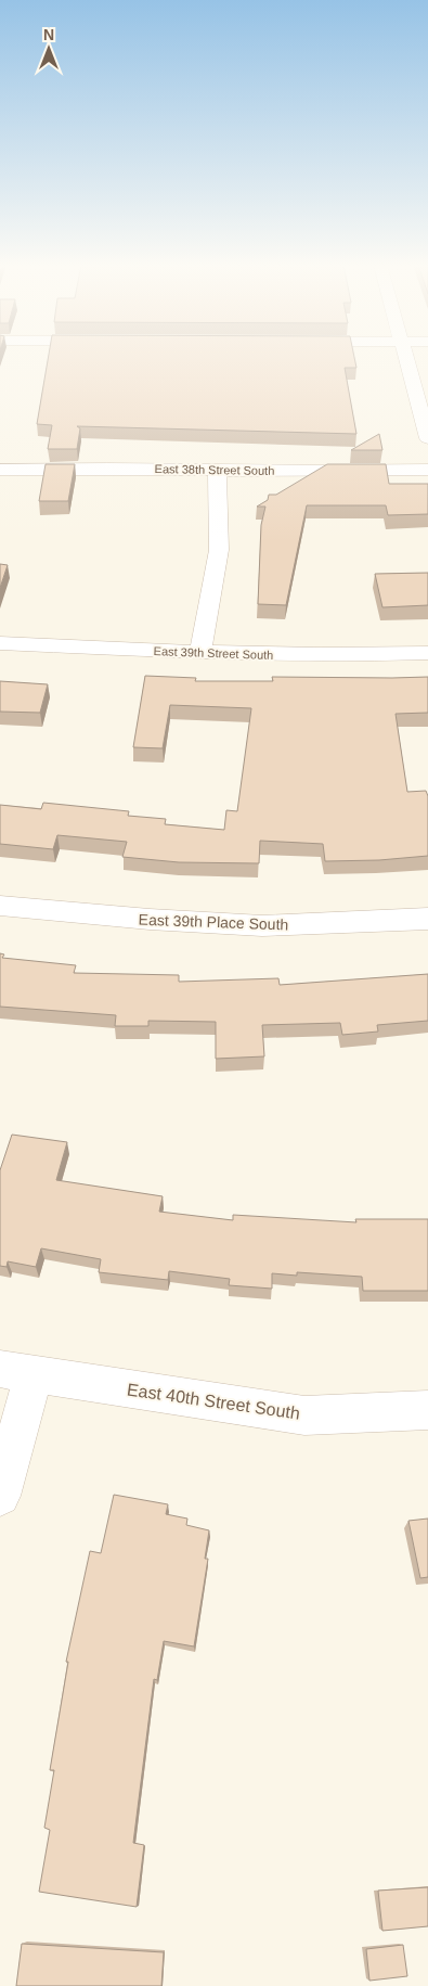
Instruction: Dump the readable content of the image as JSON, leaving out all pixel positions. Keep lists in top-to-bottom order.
{
  "streets": {
    "street": [
      "East 38th Street South",
      "East 39th Street South",
      "East 39th Place South",
      "East 40th Street South"
    ]
  },
  "north": "top"
}
